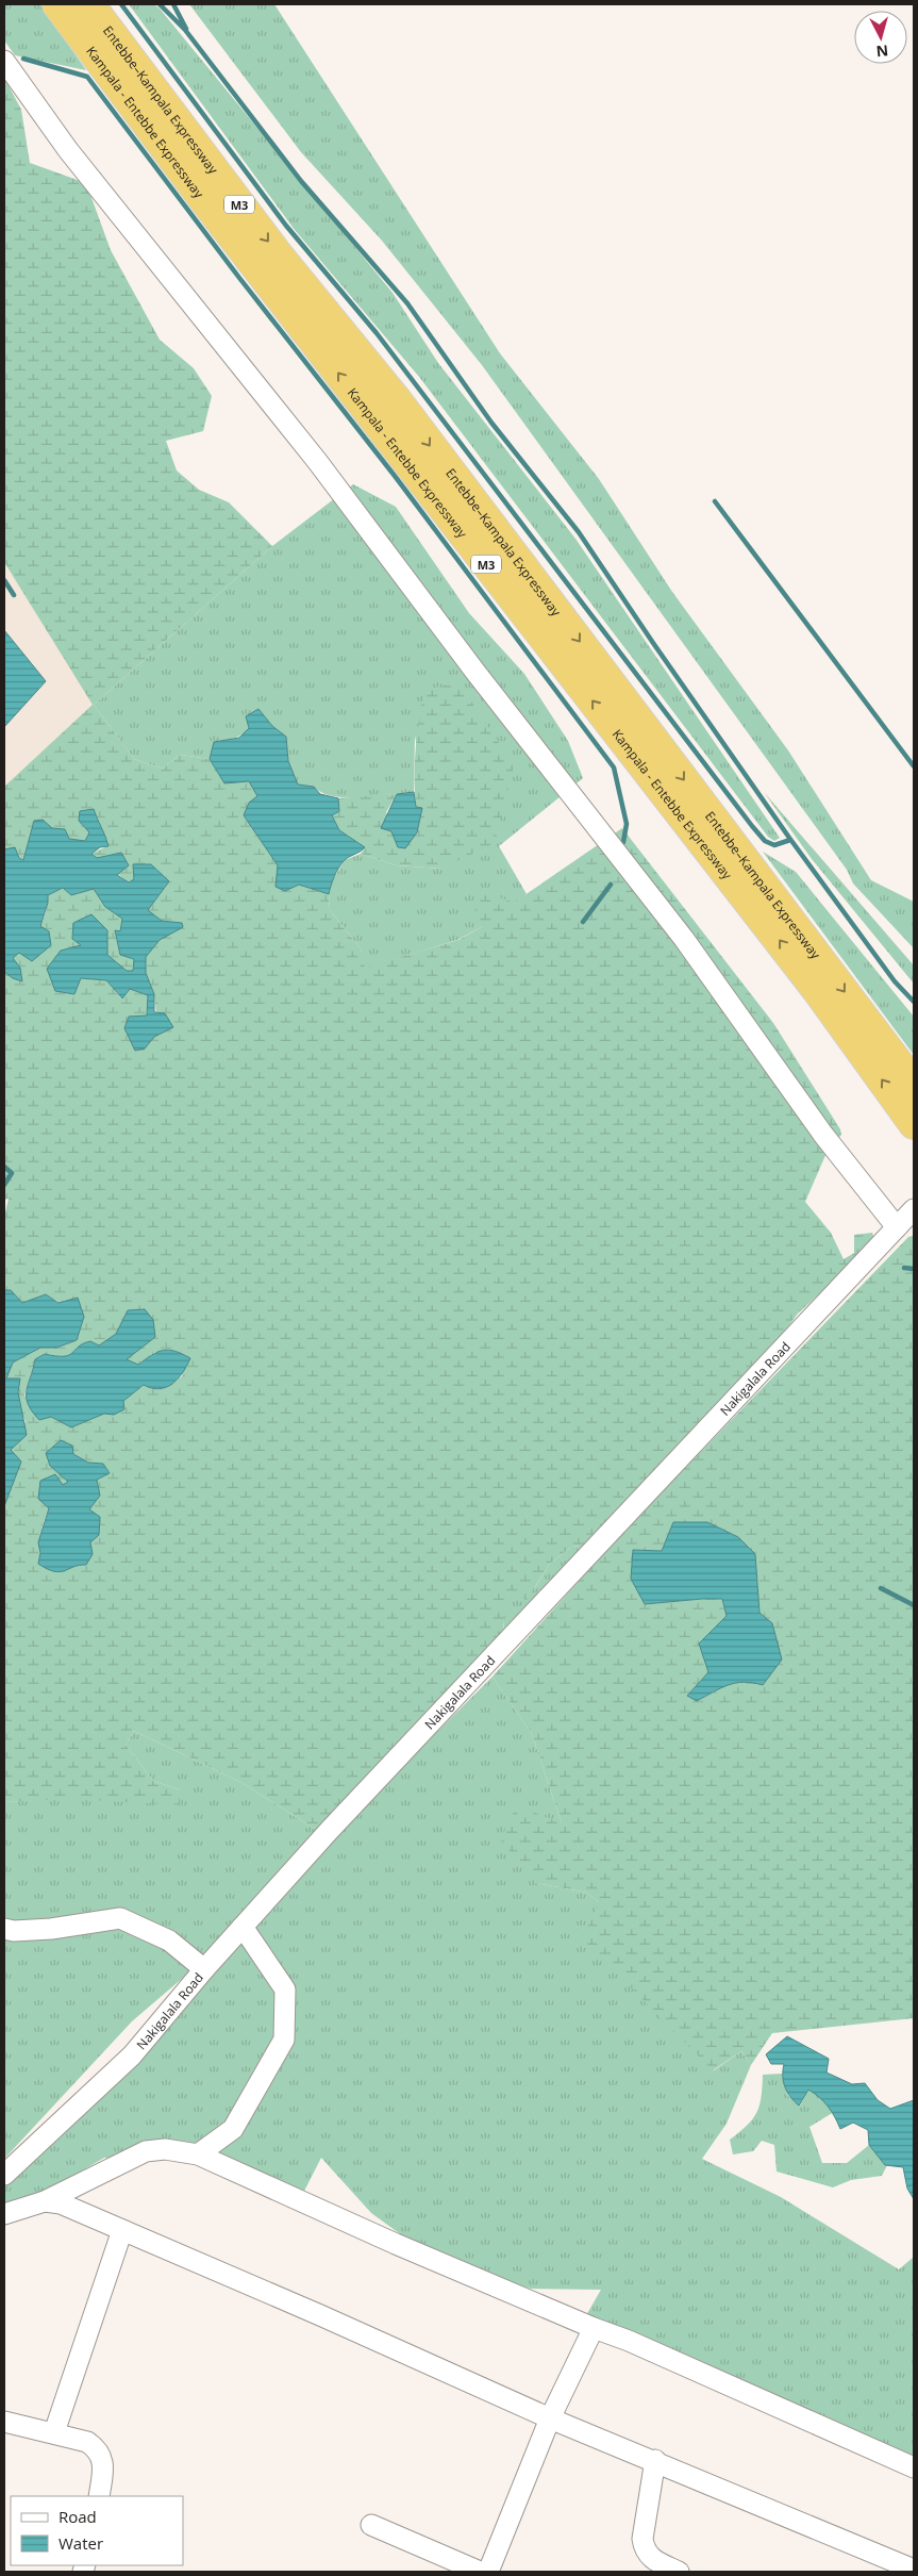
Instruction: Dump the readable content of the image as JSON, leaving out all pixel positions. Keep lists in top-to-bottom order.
{
  "streets": {
    "highway": ["Entebbe–Kampala Expressway", "Kampala - Entebbe Expressway", "M3"],
    "street": ["Nakigalala Road"]
  },
  "one_way": ["Entebbe–Kampala Expressway", "Kampala - Entebbe Expressway"],
  "legend": ["Road", "Water"],
  "north": "bottom"
}
